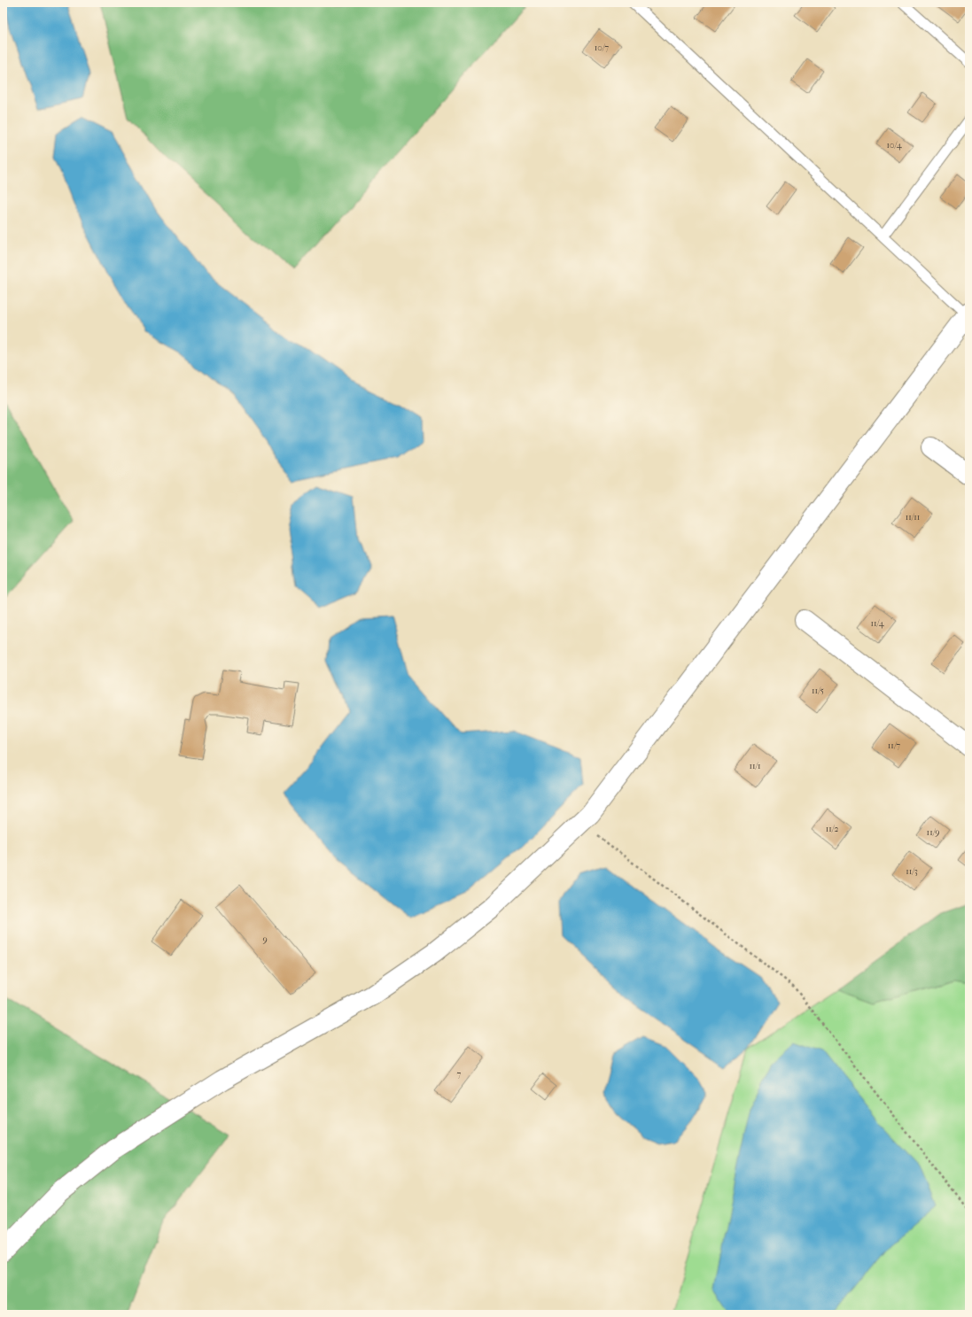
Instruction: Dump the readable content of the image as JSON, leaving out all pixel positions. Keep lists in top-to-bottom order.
{
  "house_numbers": [
    "10/7",
    "10/4",
    "11/11",
    "11/4",
    "11/5",
    "11/7",
    "11/1",
    "11/2",
    "11/9",
    "11/3",
    "9",
    "7"
  ]
}
